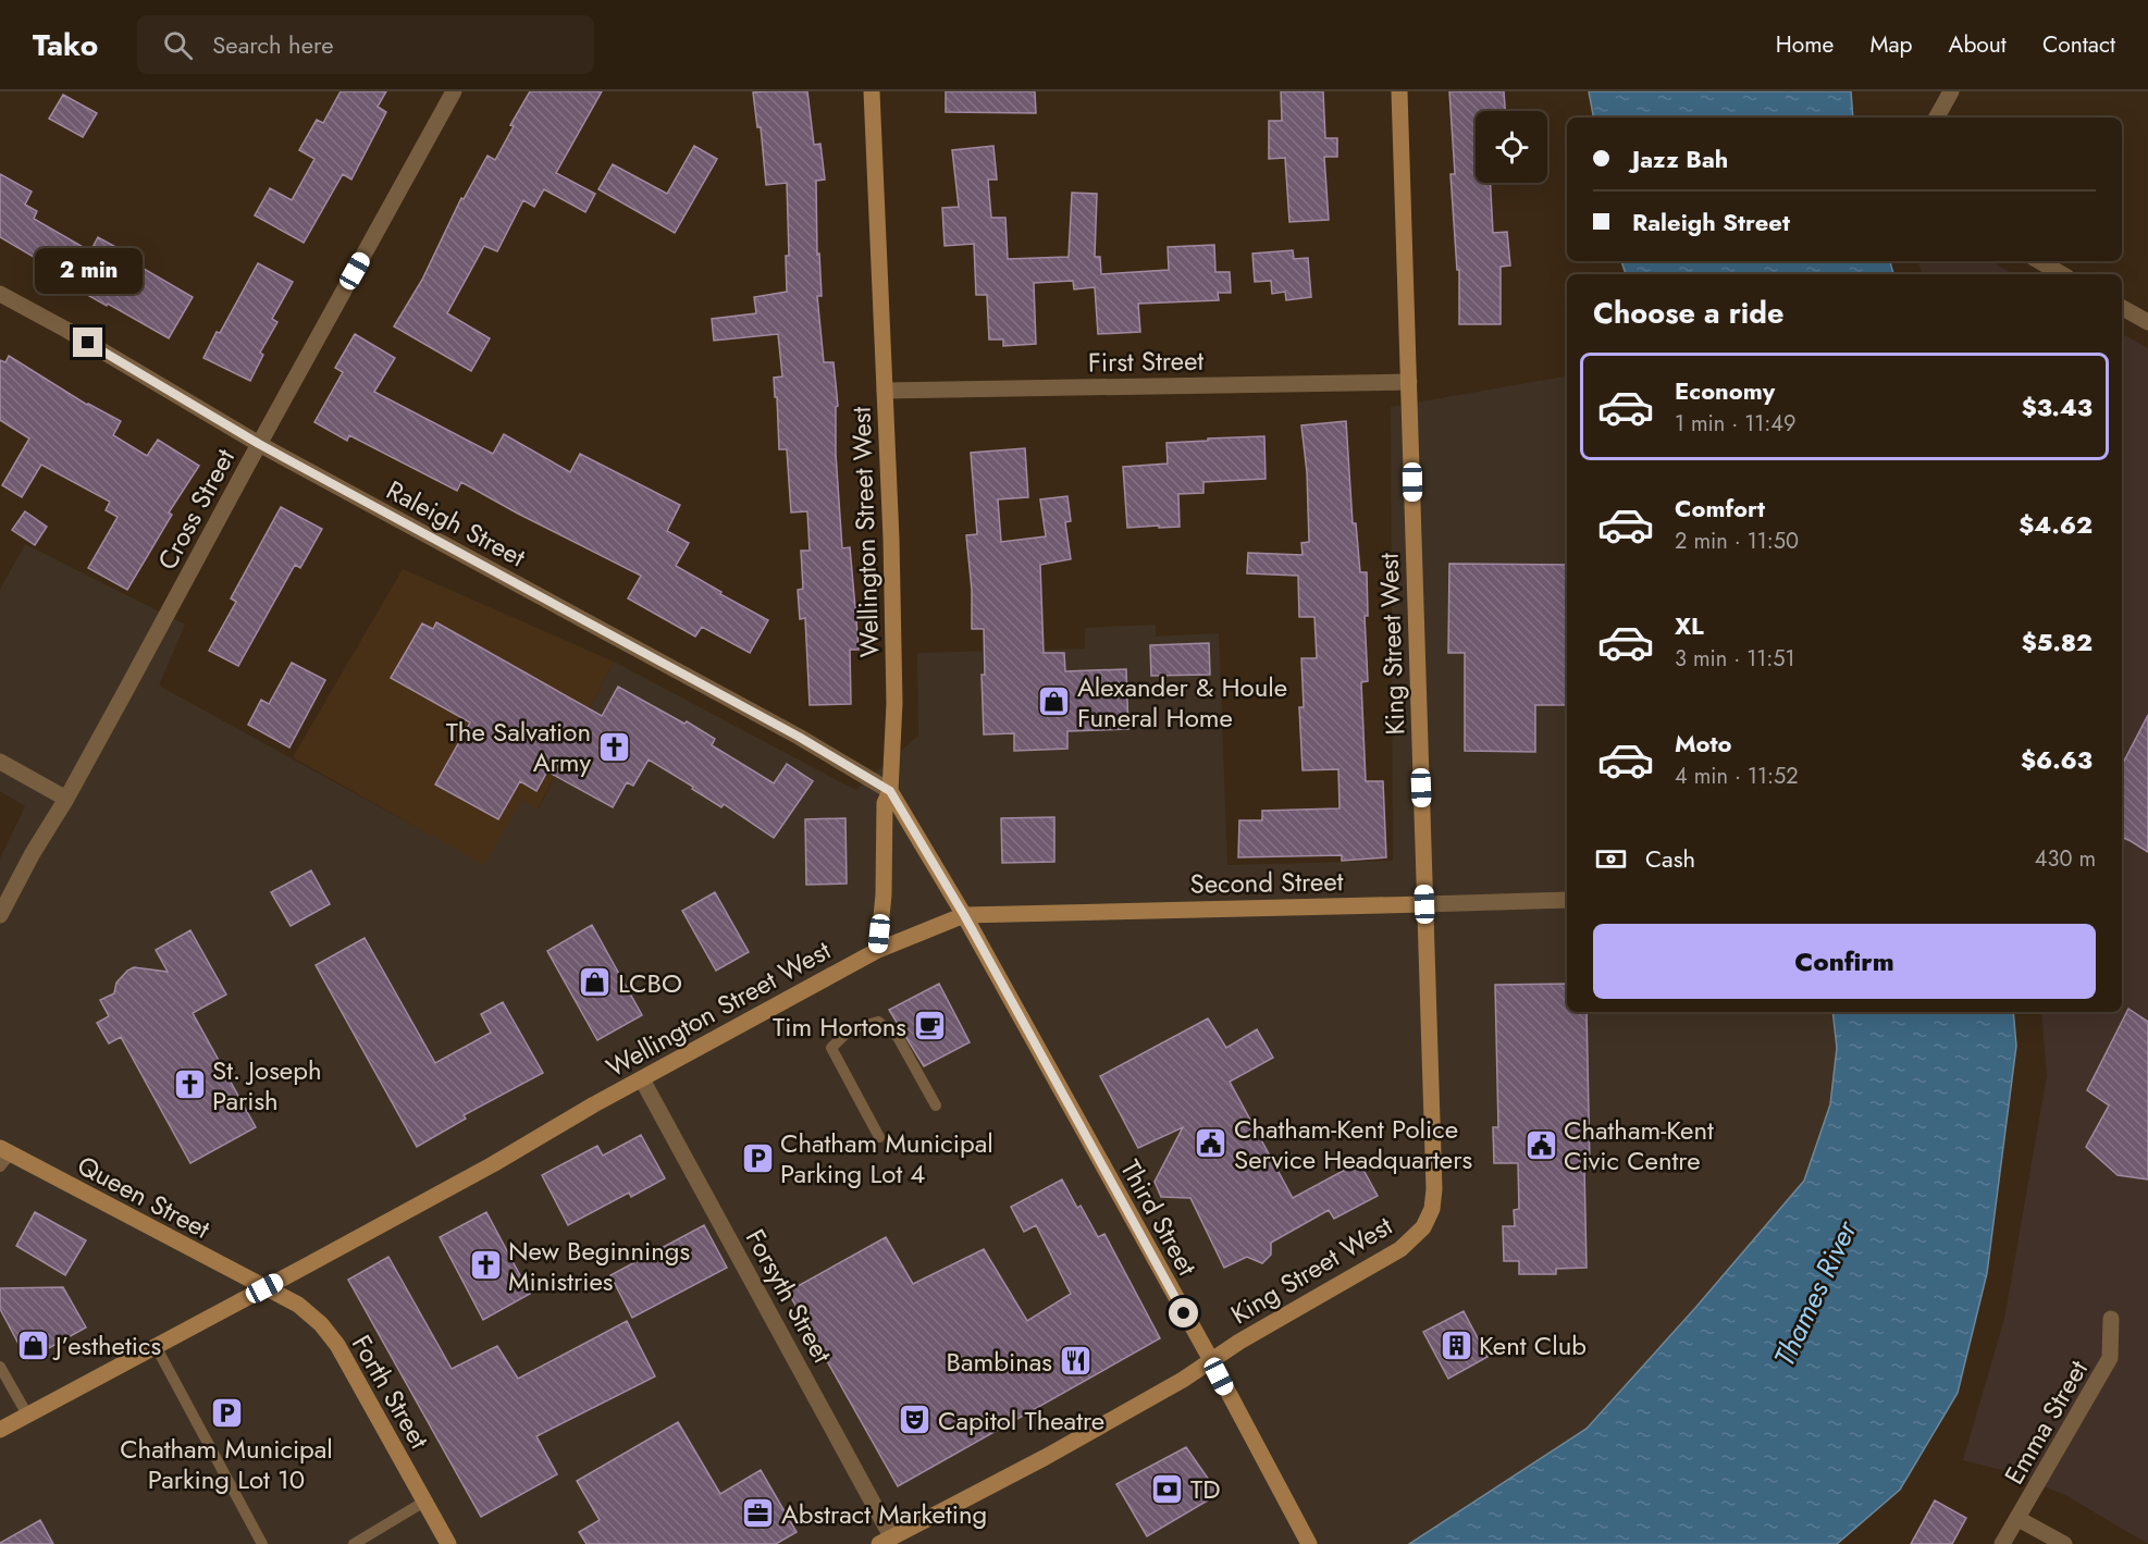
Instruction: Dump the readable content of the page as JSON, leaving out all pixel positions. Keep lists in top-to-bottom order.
{
  "streets": {
    "street": [
      "First Street",
      "Cross Street",
      "Raleigh Street",
      "Wellington Street West",
      "King Street West",
      "Second Street",
      "Queen Street",
      "Third Street",
      "Forsyth Street",
      "Forth Street",
      "Emma Street"
    ]
  },
  "crossings": [
    ["First Street", "Wellington Street West"],
    ["First Street", "King Street West"],
    ["Cross Street", "Raleigh Street"],
    ["Raleigh Street", "Wellington Street West"],
    ["Wellington Street West", "Second Street"],
    ["Wellington Street West", "Queen Street"],
    ["Wellington Street West", "Third Street"],
    ["Wellington Street West", "Forsyth Street"],
    ["Wellington Street West", "Forth Street"],
    ["King Street West", "Second Street"],
    ["King Street West", "Third Street"],
    ["King Street West", "Forsyth Street"],
    ["Second Street", "Third Street"],
    ["Queen Street", "Forth Street"]
  ],
  "water": ["Thames River"],
  "places": {
    "shop": ["Alexander & Houle Funeral Home", "LCBO", "J’esthetics"],
    "church": ["The Salvation Army", "St. Joseph Parish", "New Beginnings Ministries"],
    "cafe": ["Tim Hortons"],
    "public building": ["Chatham-Kent Police Service Headquarters", "Chatham-Kent Civic Centre"],
    "parking": ["Chatham Municipal Parking Lot 4", "Chatham Municipal Parking Lot 10"],
    "building": ["Kent Club"],
    "restaurant": ["Bambinas"],
    "theatre": ["Capitol Theatre"],
    "bank": ["TD"],
    "office": ["Abstract Marketing"]
  },
  "page": {
    "header": "Tako",
    "search": "Search here",
    "nav": [
      "Home",
      "Map",
      "About",
      "Contact"
    ],
    "banner": ["Jazz Bah", "Raleigh Street"],
    "bubble": "2 min",
    "heading": "Choose a ride",
    "list": [
      {
        "name": "Economy",
        "note": "1 min · 11:49",
        "value": "$3.43"
      },
      {
        "name": "Comfort",
        "note": "2 min · 11:50",
        "value": "$4.62"
      },
      {
        "name": "XL",
        "note": "3 min · 11:51",
        "value": "$5.82"
      },
      {
        "name": "Moto",
        "note": "4 min · 11:52",
        "value": "$6.63"
      }
    ],
    "pay": ["Cash", "430 m"],
    "buttons": "Confirm"
  }
}
